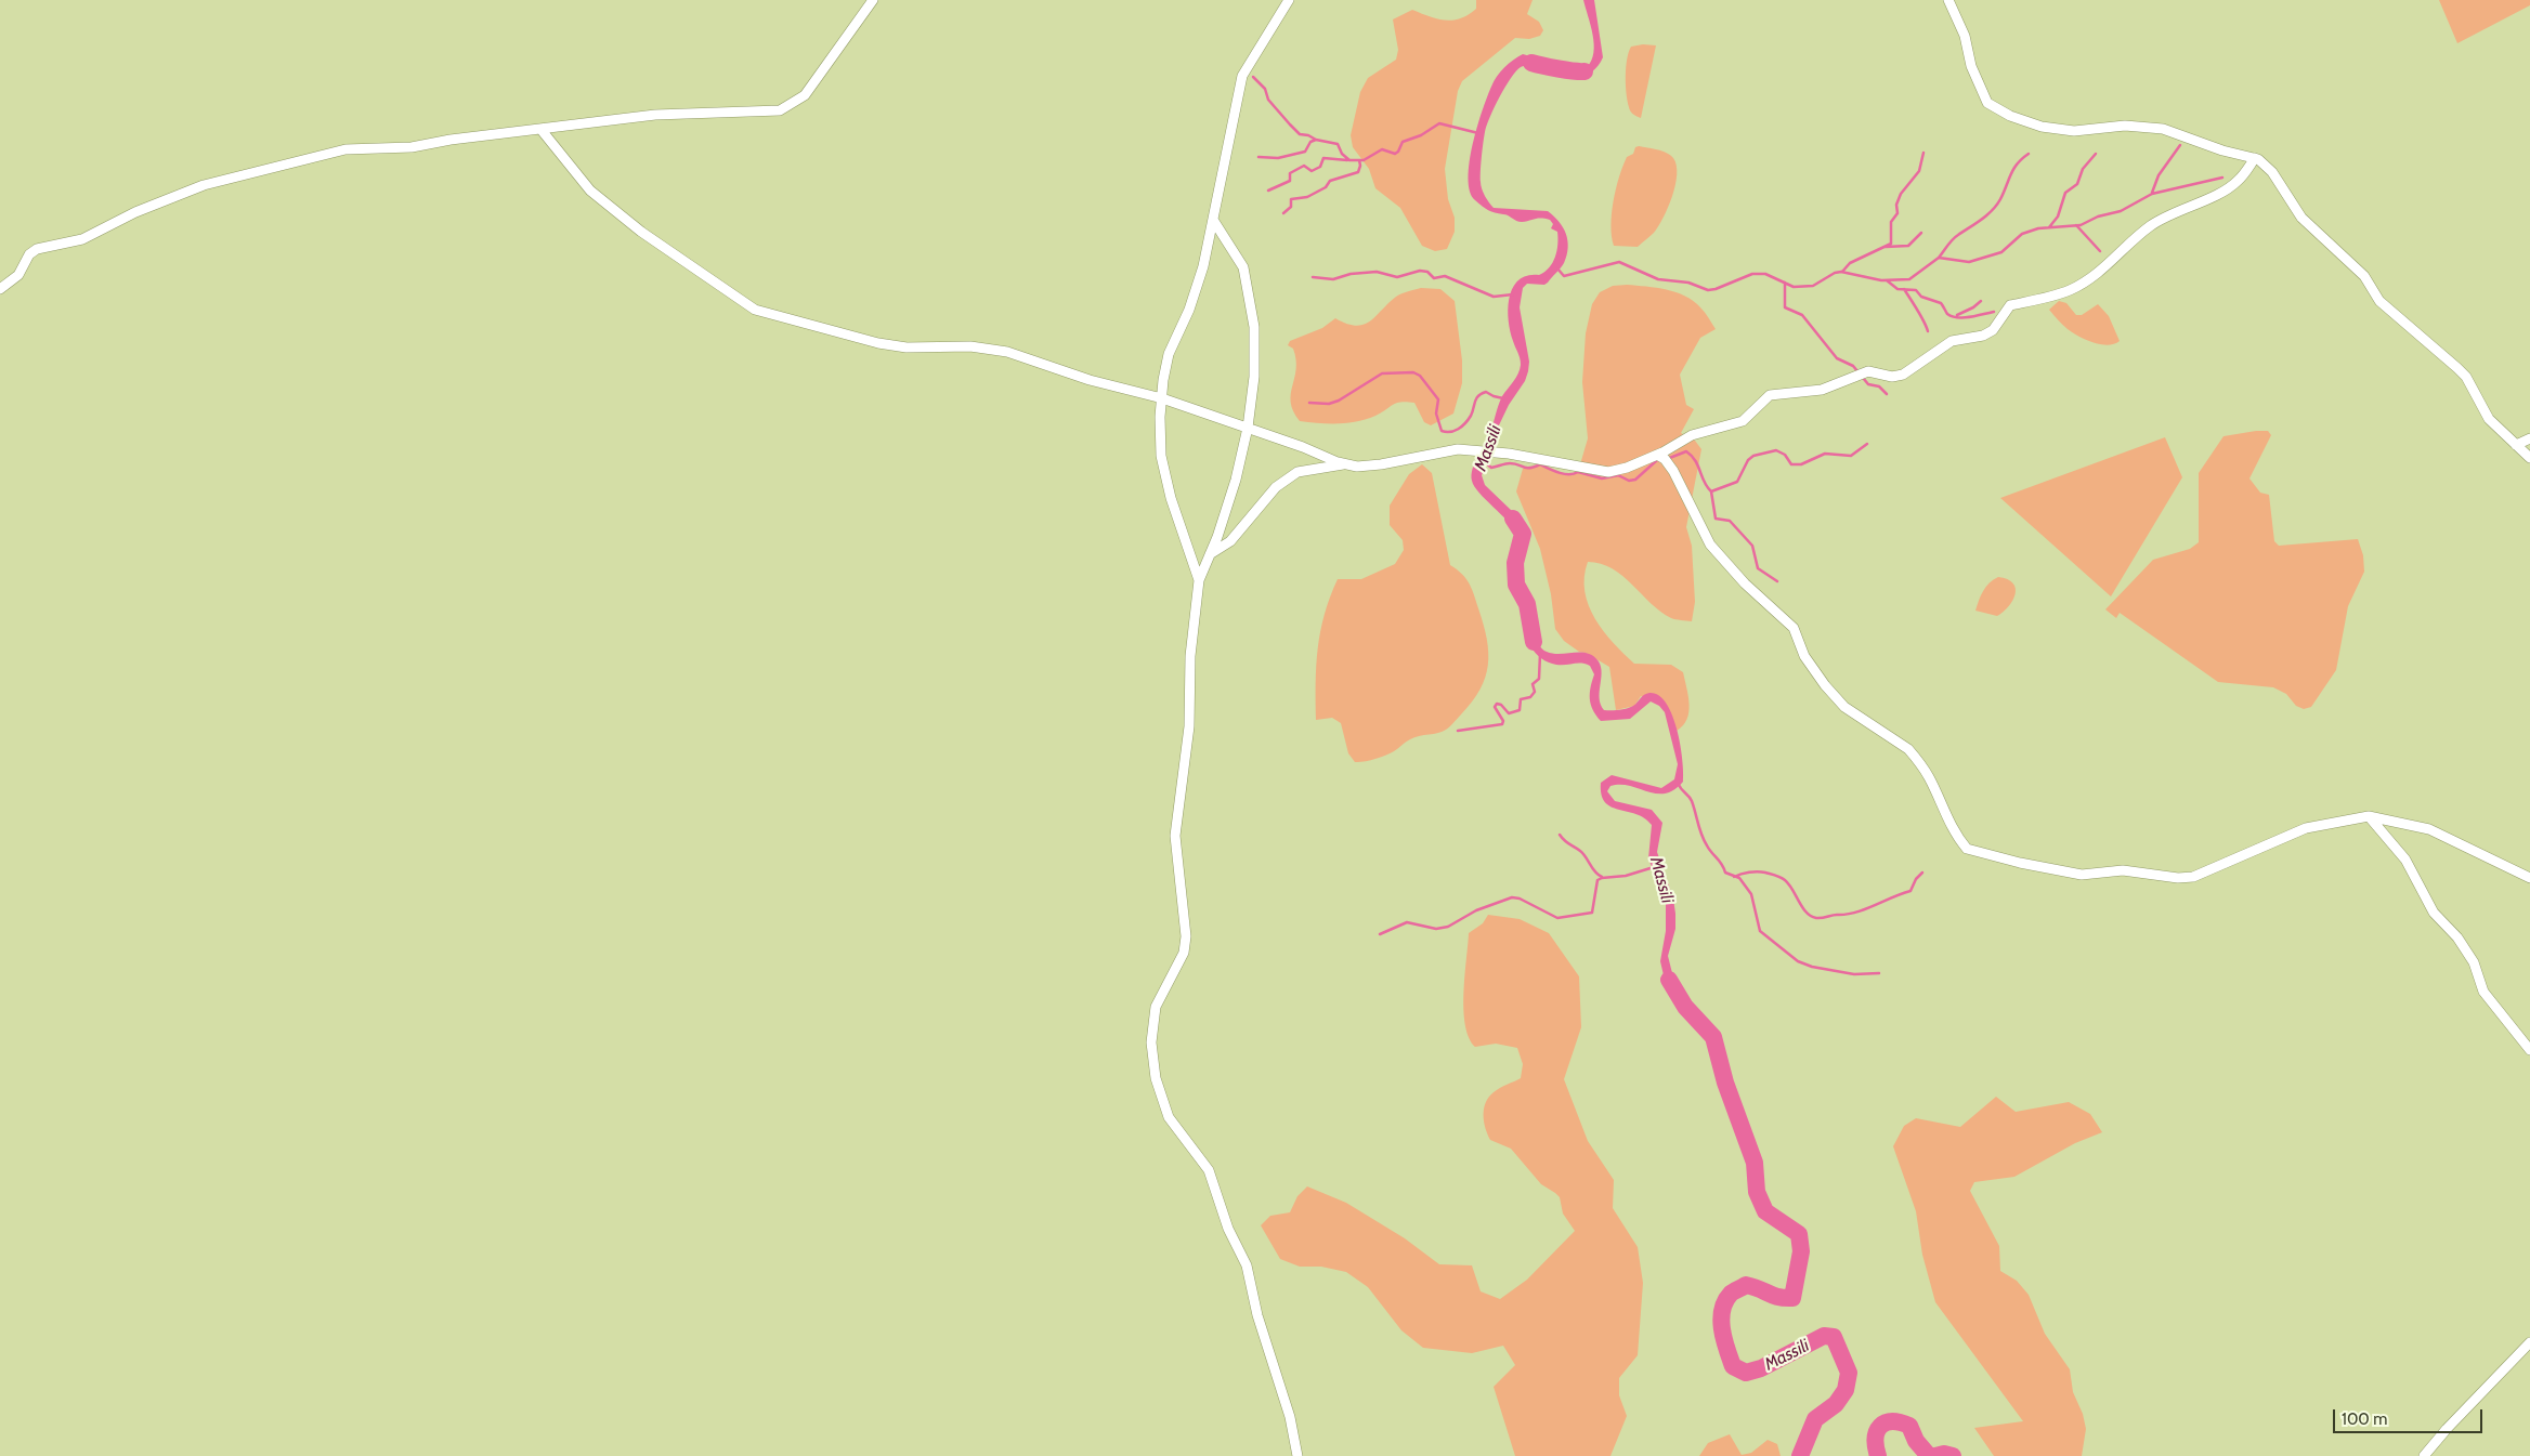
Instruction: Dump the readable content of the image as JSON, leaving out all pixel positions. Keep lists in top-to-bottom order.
{
  "water": ["Massili"],
  "scale_bar": "100 m"
}
